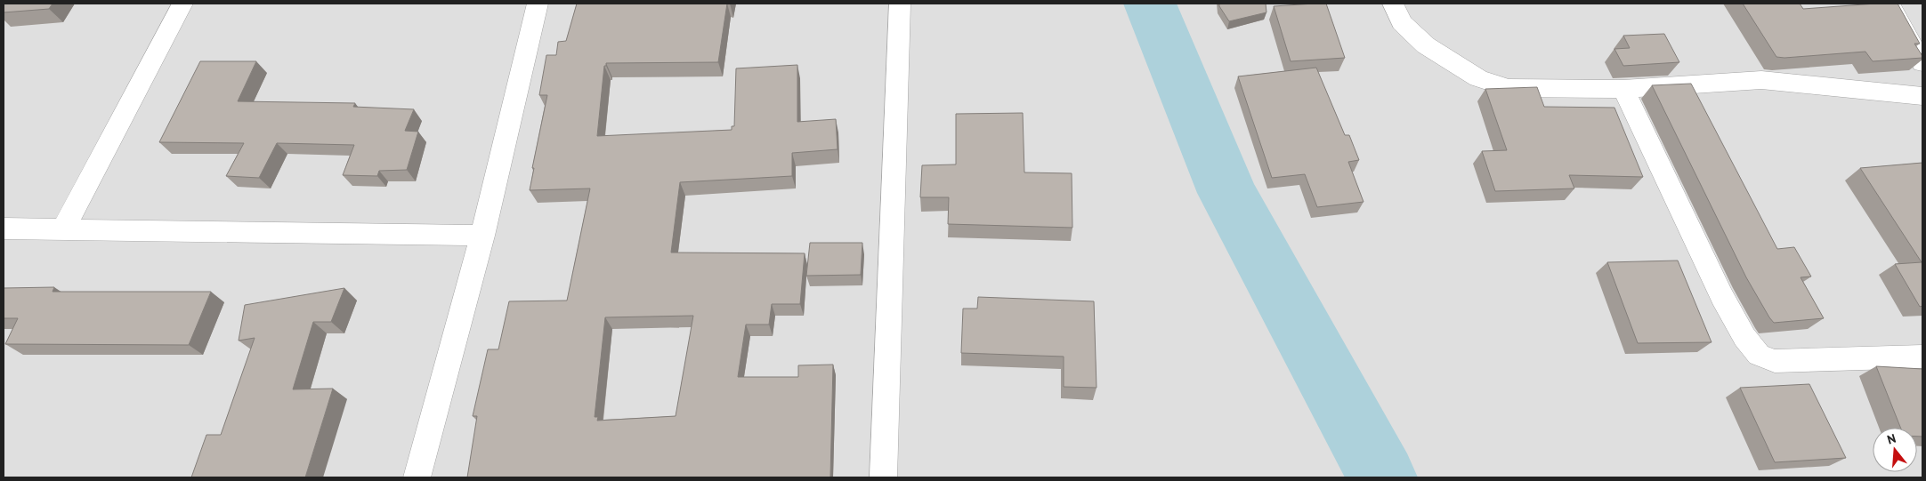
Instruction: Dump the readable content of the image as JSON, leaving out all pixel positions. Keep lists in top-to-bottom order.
{
  "north": "top"
}
